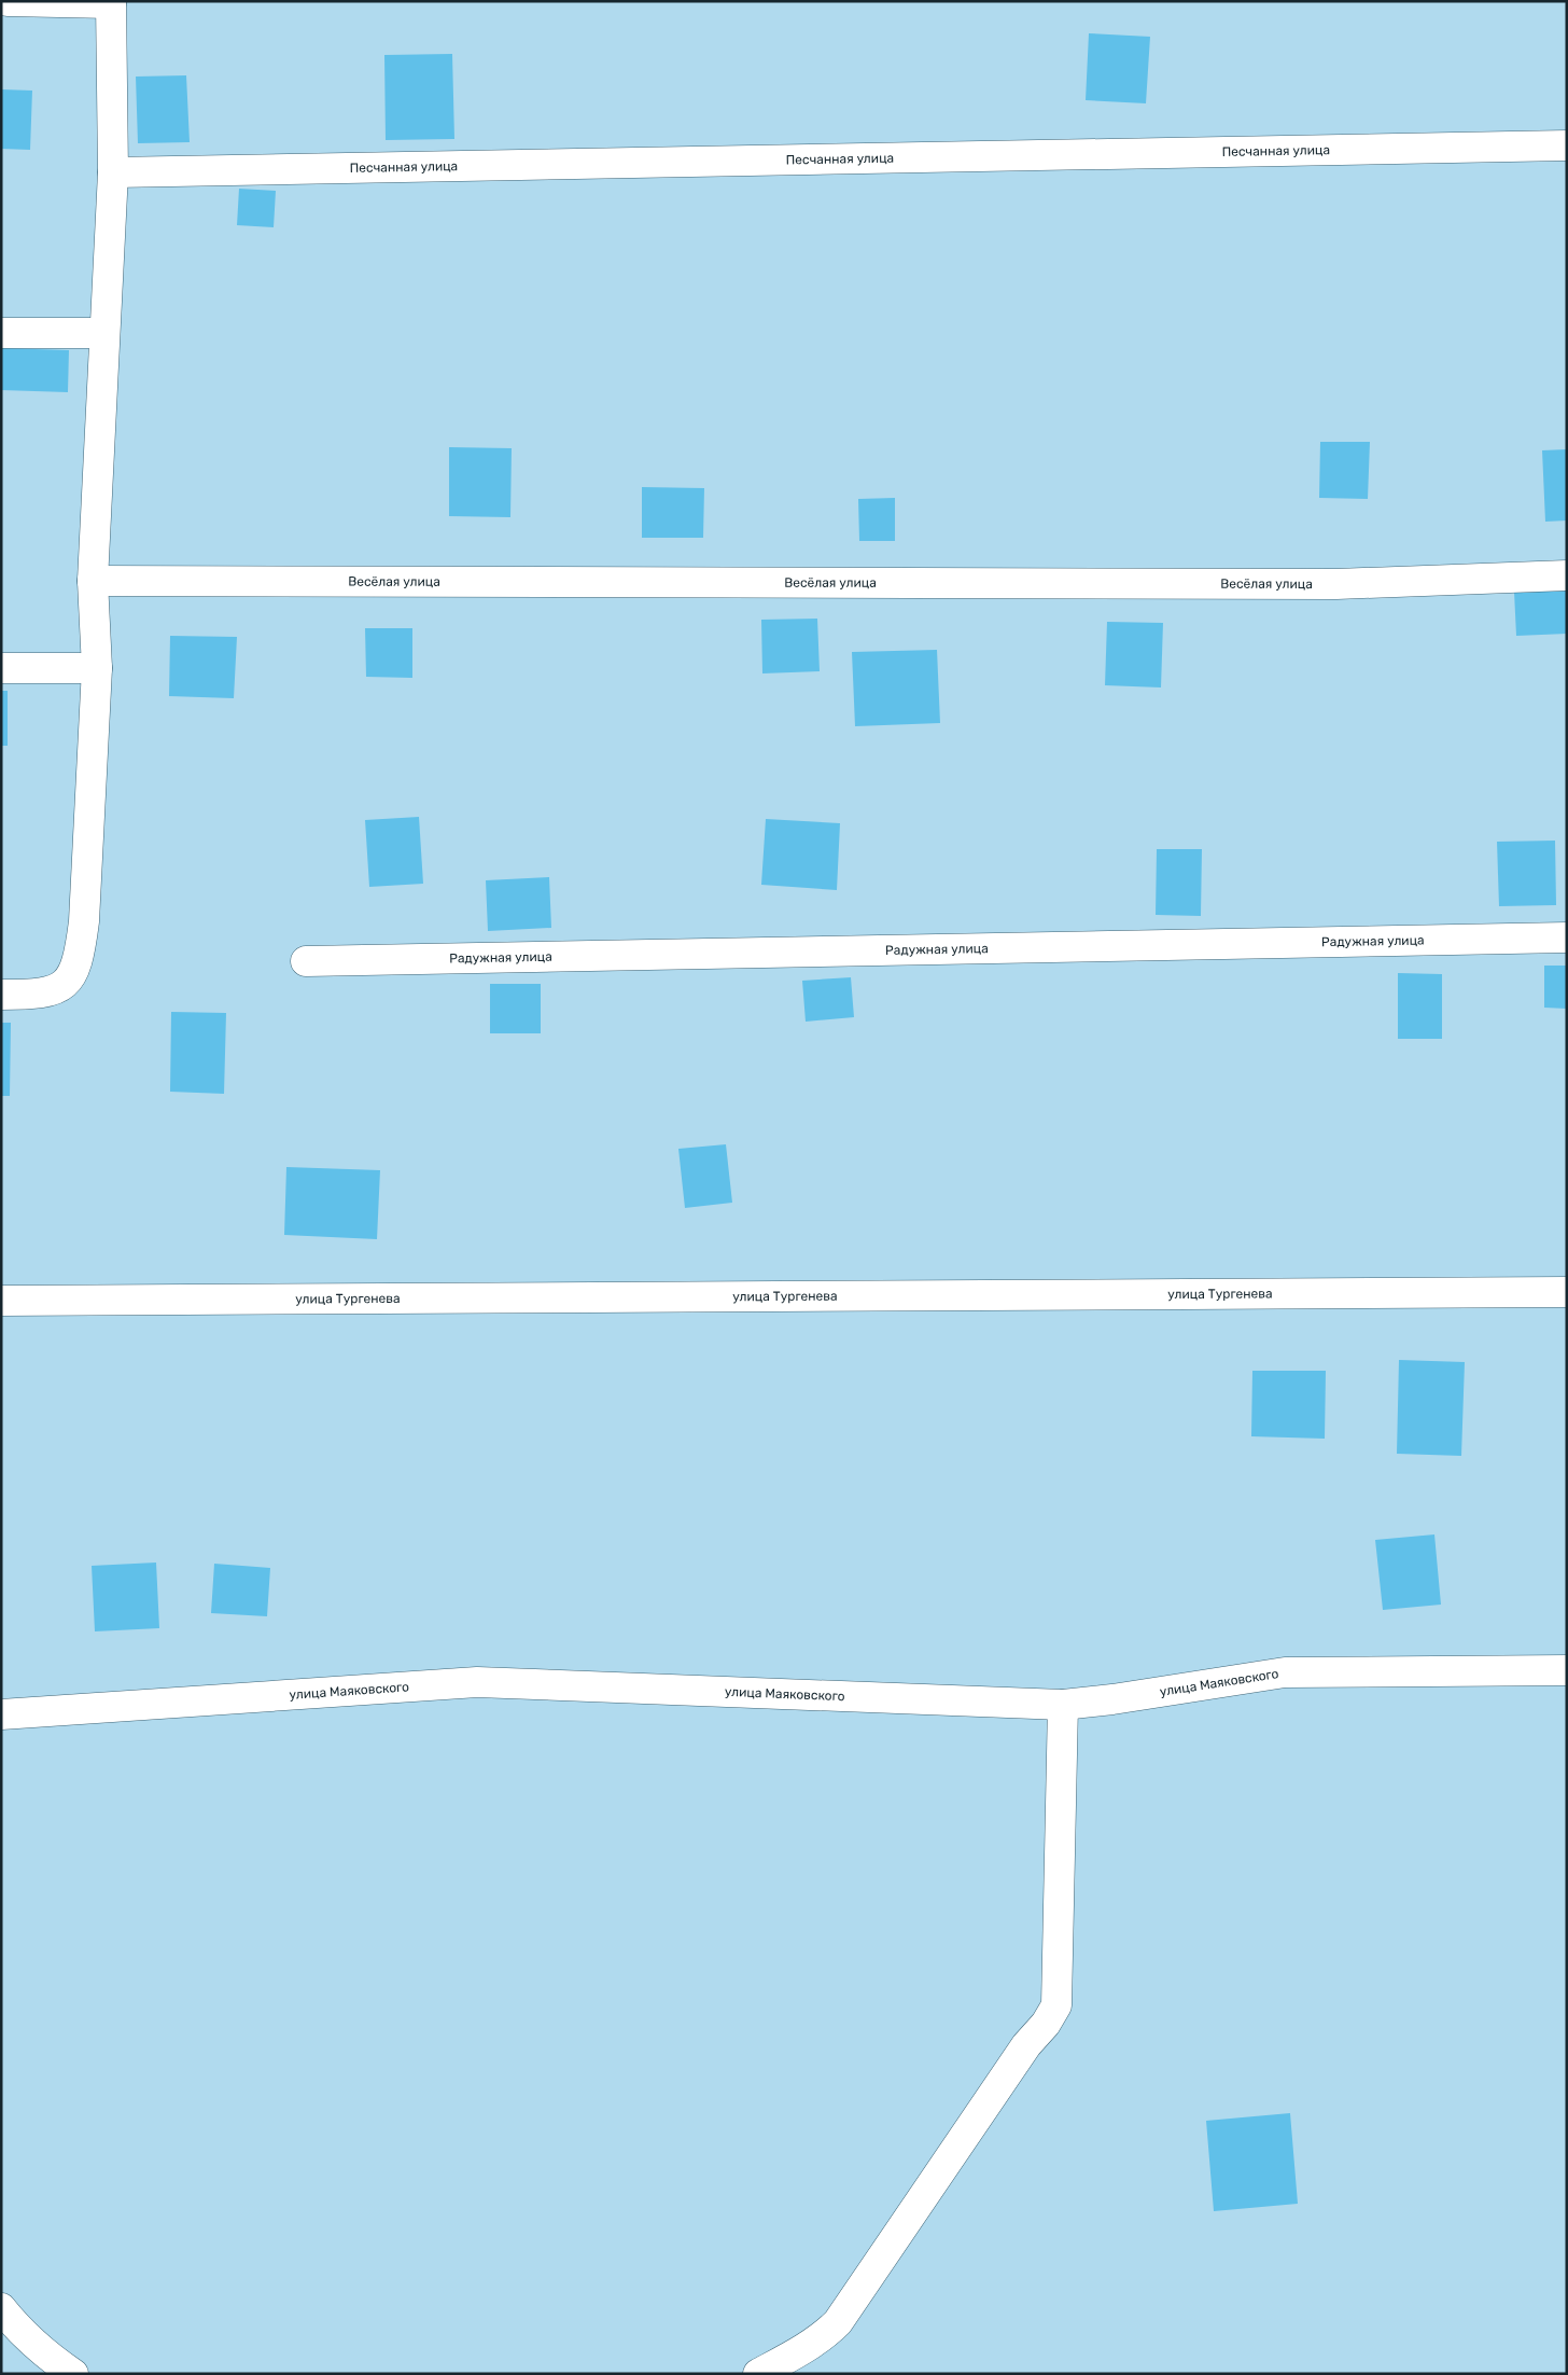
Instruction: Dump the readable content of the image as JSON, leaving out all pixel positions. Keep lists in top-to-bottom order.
{
  "streets": {
    "street": [
      "Песчанная улица",
      "Весёлая улица",
      "Радужная улица",
      "улица Тургенева",
      "улица Маяковского"
    ]
  }
}
